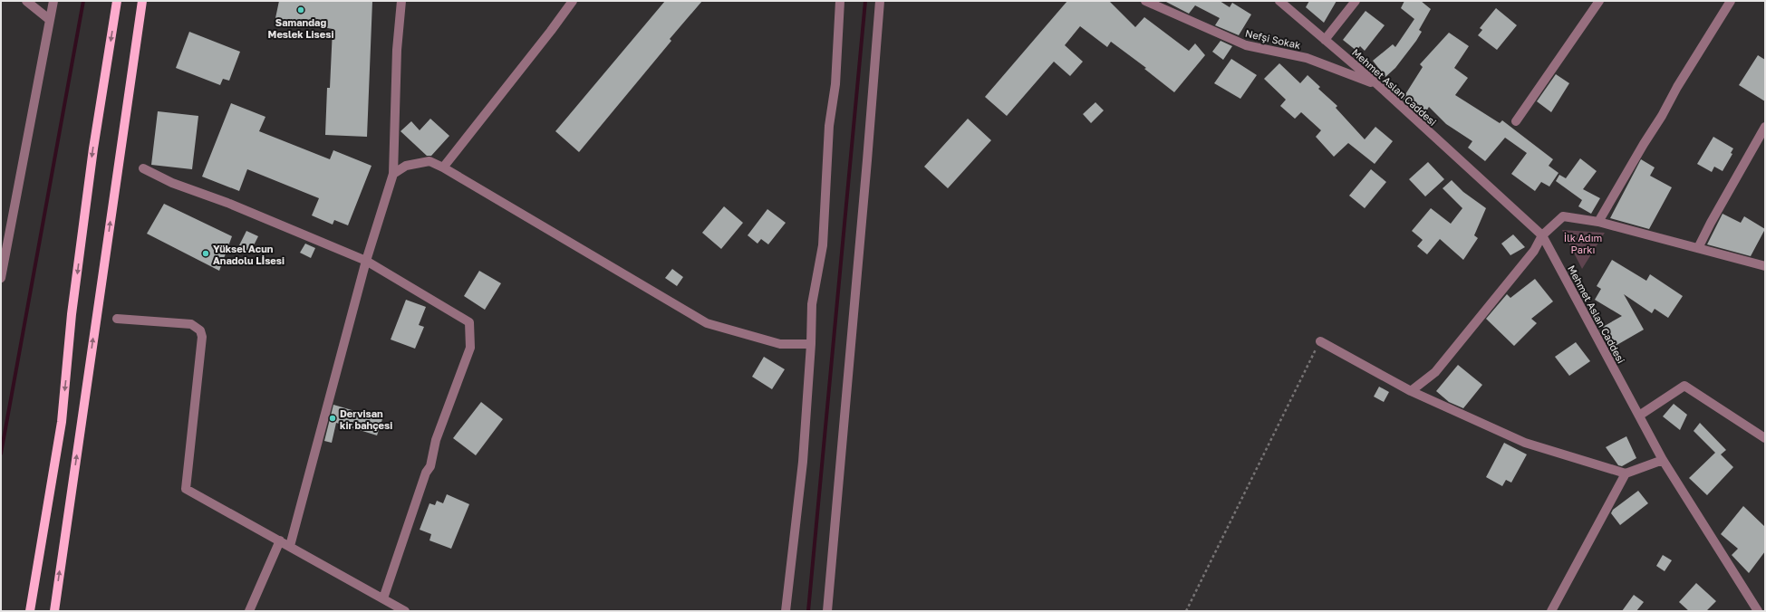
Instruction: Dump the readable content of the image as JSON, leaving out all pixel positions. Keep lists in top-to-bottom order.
{
  "streets": {
    "street": ["Nefşi Sokak", "Mehmet Aslan Caddesi"]
  },
  "crossings": [
    ["Nefşi Sokak", "Mehmet Aslan Caddesi"]
  ],
  "parks": ["İlk Adım Parkı"],
  "places": ["Samandağ Meslek Lisesi", "Yüksel Acun Anadolu Lİsesi", "Dervisan kir bahçesi"]
}
